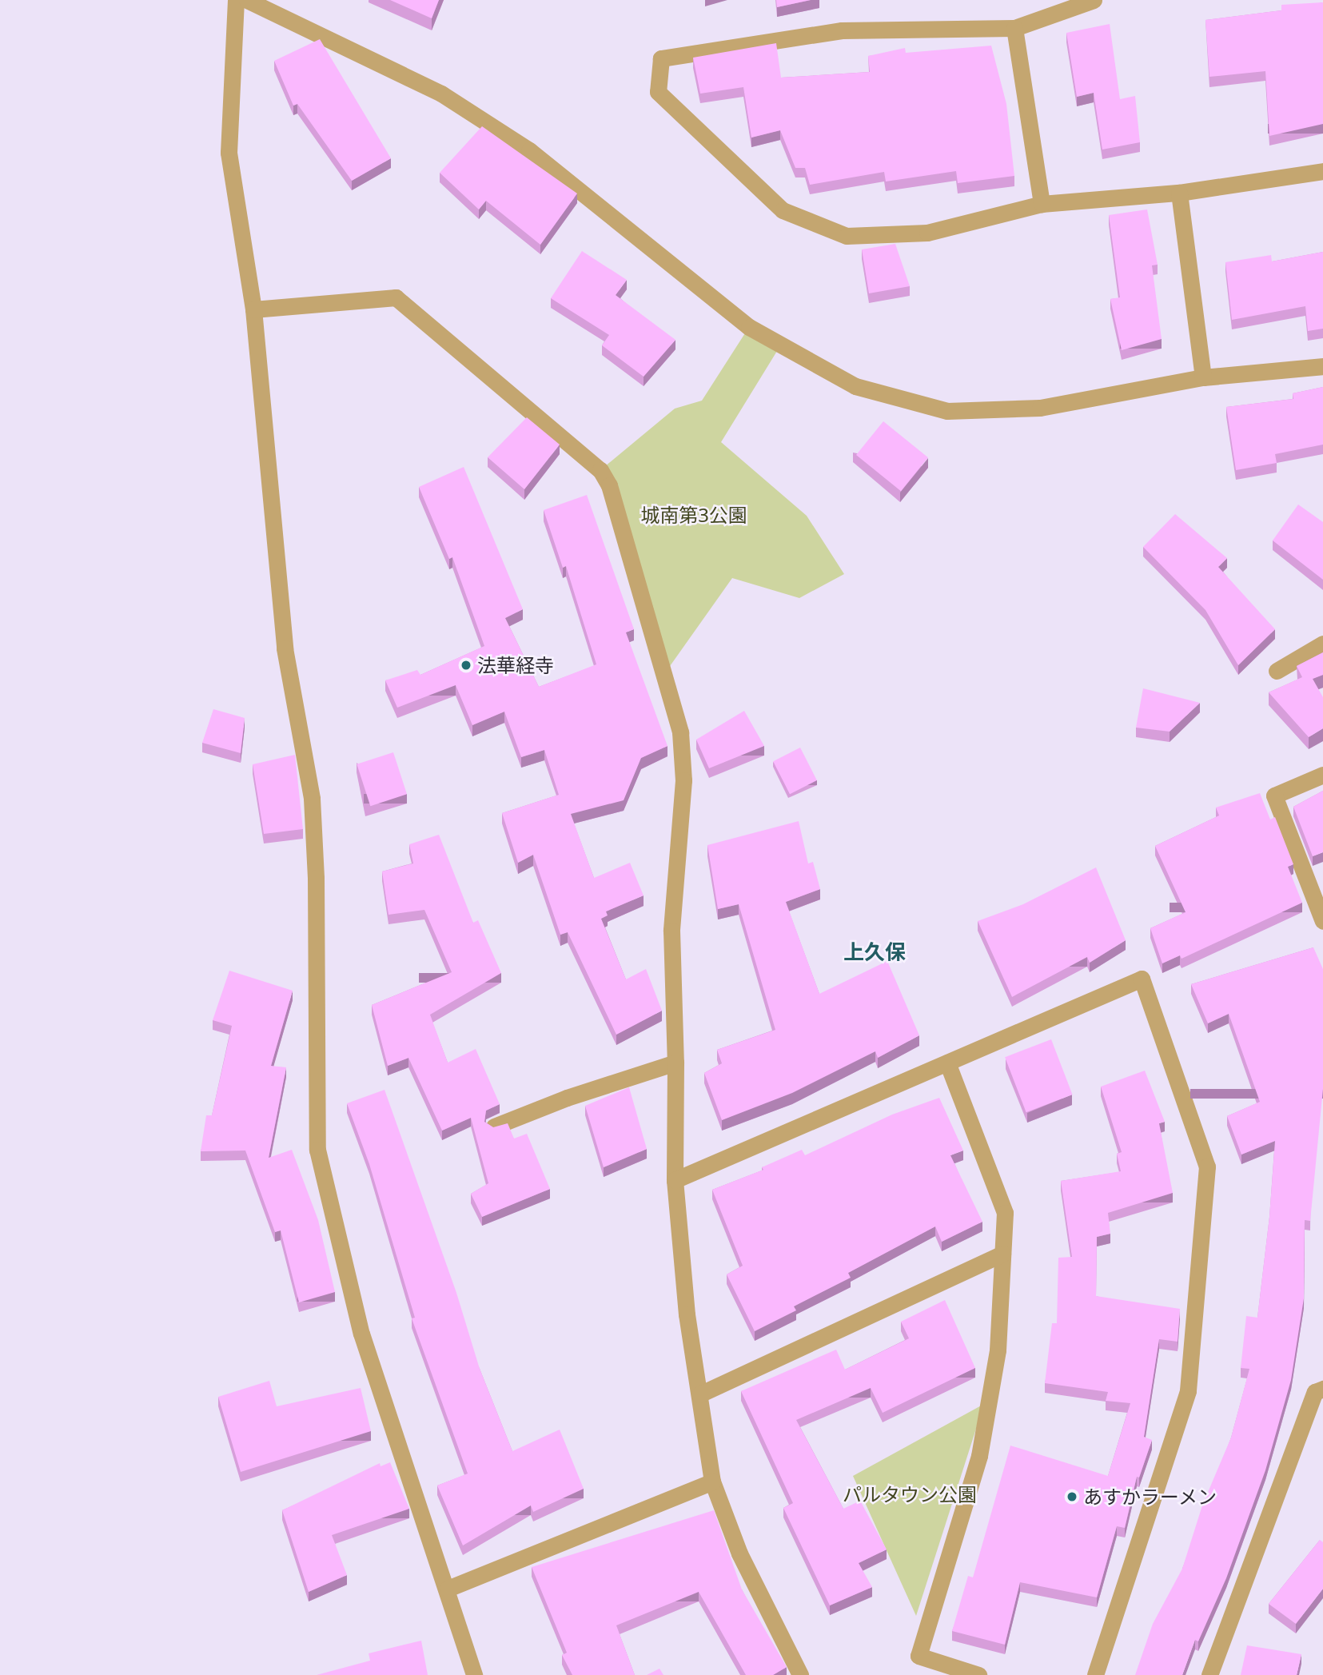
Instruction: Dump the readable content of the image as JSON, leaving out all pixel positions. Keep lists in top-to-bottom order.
{
  "districts": ["上久保"],
  "parks": ["城南第3公園", "パルタウン公園"],
  "places": ["法華経寺", "あすかラーメン"]
}
